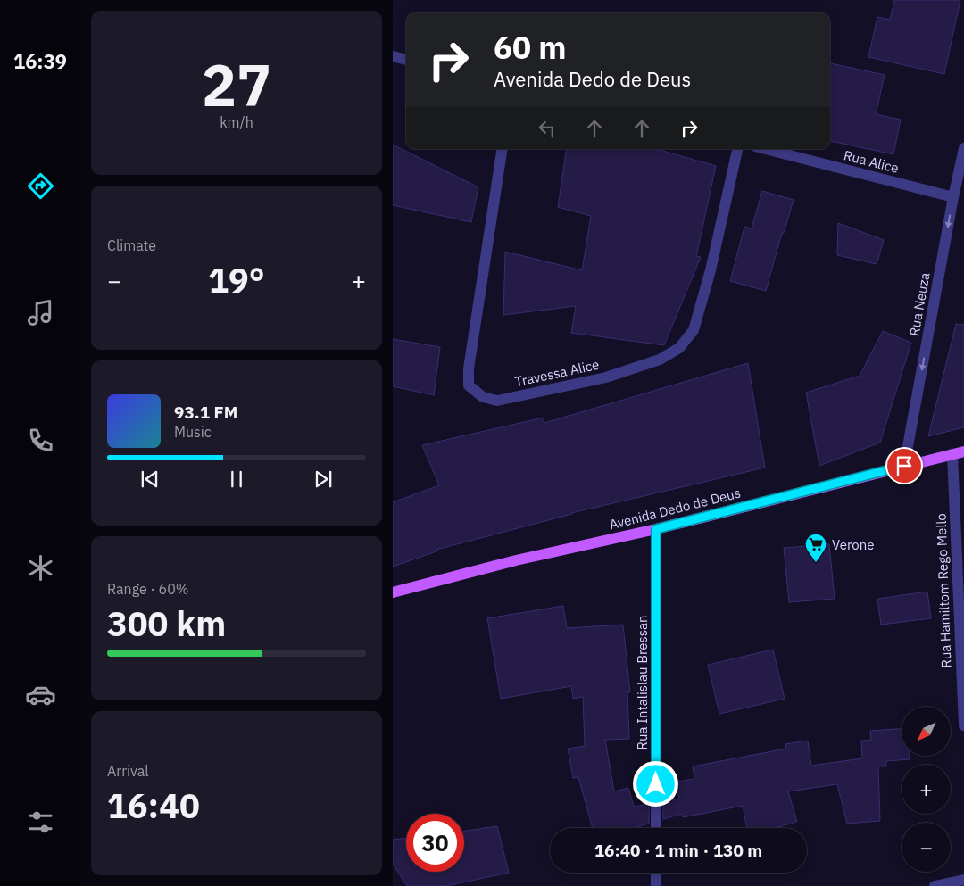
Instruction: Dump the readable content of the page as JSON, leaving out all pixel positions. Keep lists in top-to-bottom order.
{
  "streets": {
    "main road": ["Avenida Dedo de Deus"],
    "street": [
      "Rua Alice",
      "Rua Neuza",
      "Travessa Alice",
      "Rua Hamiltom Rego Mello",
      "Rua Intalislau Bressan"
    ]
  },
  "crossings": [
    ["Rua Alice", "Rua Neuza"],
    ["Rua Neuza", "Avenida Dedo de Deus"],
    ["Avenida Dedo de Deus", "Rua Hamiltom Rego Mello"],
    ["Avenida Dedo de Deus", "Rua Intalislau Bressan"]
  ],
  "one_way": ["Rua Neuza"],
  "places": {
    "supermarket": ["Verone"]
  },
  "north": "bottom left",
  "page": {
    "tabs": "16:39",
    "tile": [
      ["27", "km/h"],
      "Climate",
      ["Range · 60%", "300 km"],
      ["Arrival", "16:40"]
    ],
    "turn": ["60 m", "Avenida Dedo de Deus"],
    "heat": ["−", "19°", "+"],
    "song": ["93.1 FM", "Music"],
    "map_buttons": ["+", "−"],
    "limit": "30",
    "trip": "16:40 · 1 min · 130 m"
  }
}
